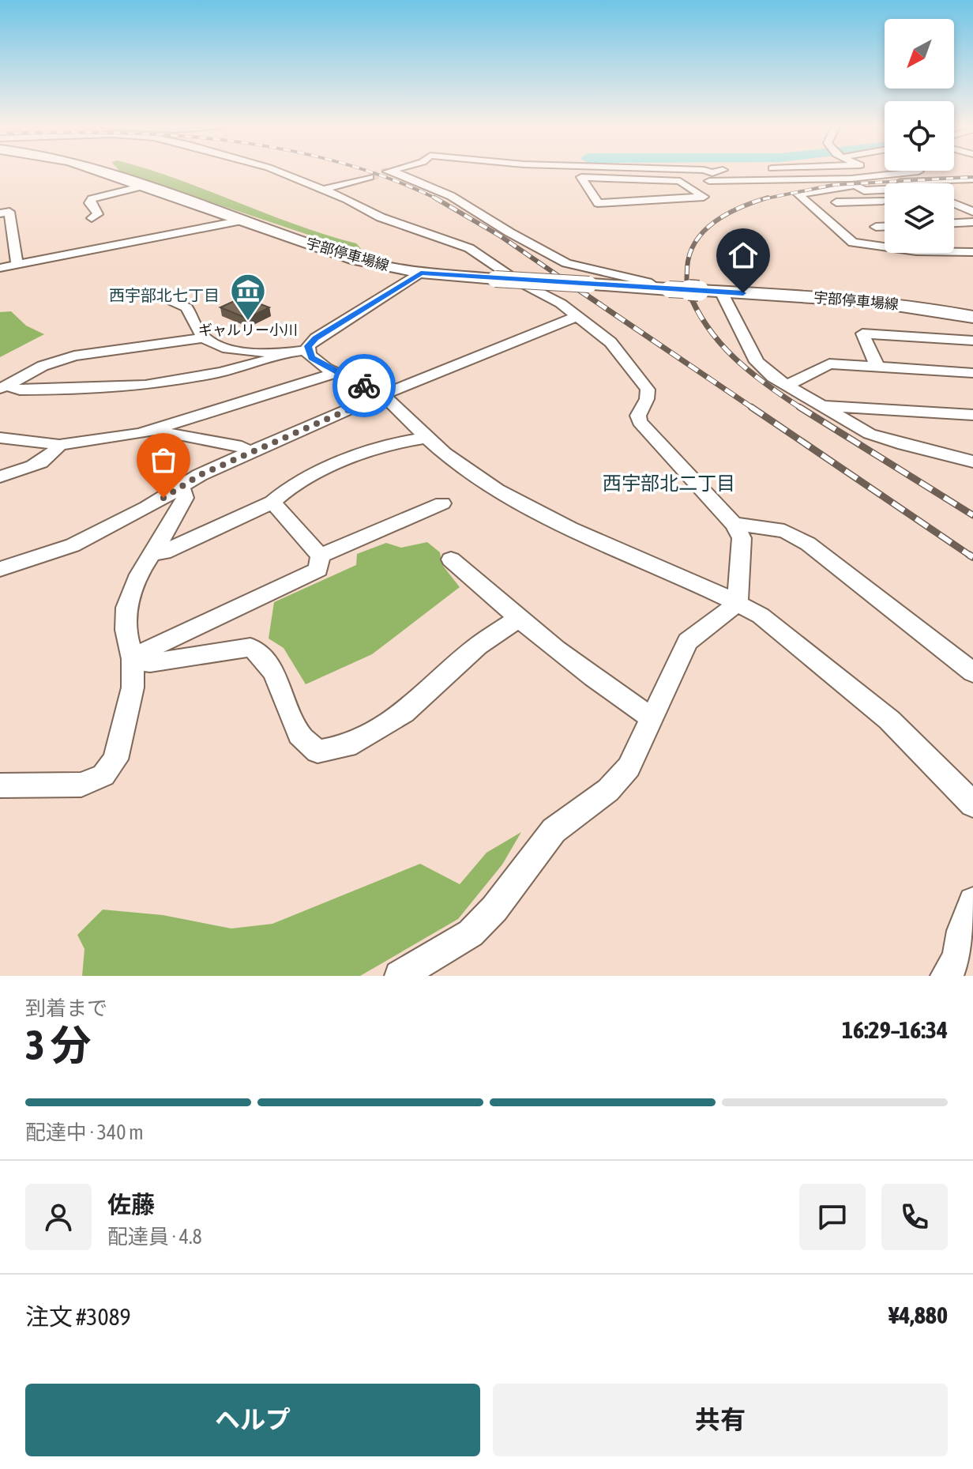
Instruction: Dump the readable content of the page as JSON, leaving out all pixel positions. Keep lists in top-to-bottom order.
{
  "streets": {
    "main road": ["宇部停車場線"]
  },
  "districts": ["西宇部北七丁目", "西宇部北二丁目"],
  "places": {
    "museum": ["ギャルリー小川"]
  },
  "north": "bottom left",
  "page": {
    "heading": ["3 分", "到着まで", "16:29–16:34"],
    "panel": [
      "佐藤",
      "配達員 · 4.8",
      "注文 #3089",
      "¥4,880"
    ],
    "bar": "配達中 · 340 m",
    "buttons": ["ヘルプ", "共有"]
  }
}
